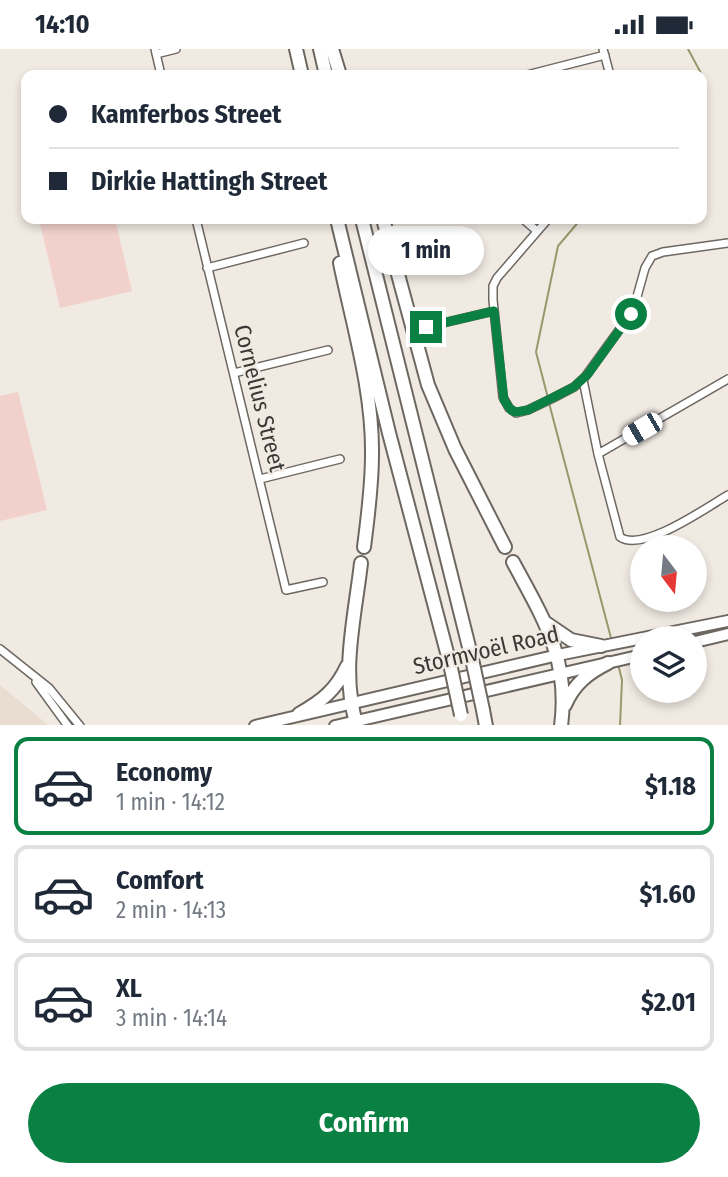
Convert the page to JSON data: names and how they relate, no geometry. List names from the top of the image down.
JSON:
{
  "streets": {
    "main road": ["Stormvoël Road"],
    "street": ["Cornelius Street"]
  },
  "north": "bottom",
  "page": {
    "status": "14:10",
    "banner": ["Kamferbos Street", "Dirkie Hattingh Street"],
    "bubble": "1 min",
    "list": [
      {
        "name": "Economy",
        "note": "1 min · 14:12",
        "value": "$1.18"
      },
      {
        "name": "Comfort",
        "note": "2 min · 14:13",
        "value": "$1.60"
      },
      {
        "name": "XL",
        "note": "3 min · 14:14",
        "value": "$2.01"
      }
    ],
    "buttons": "Confirm"
  }
}
